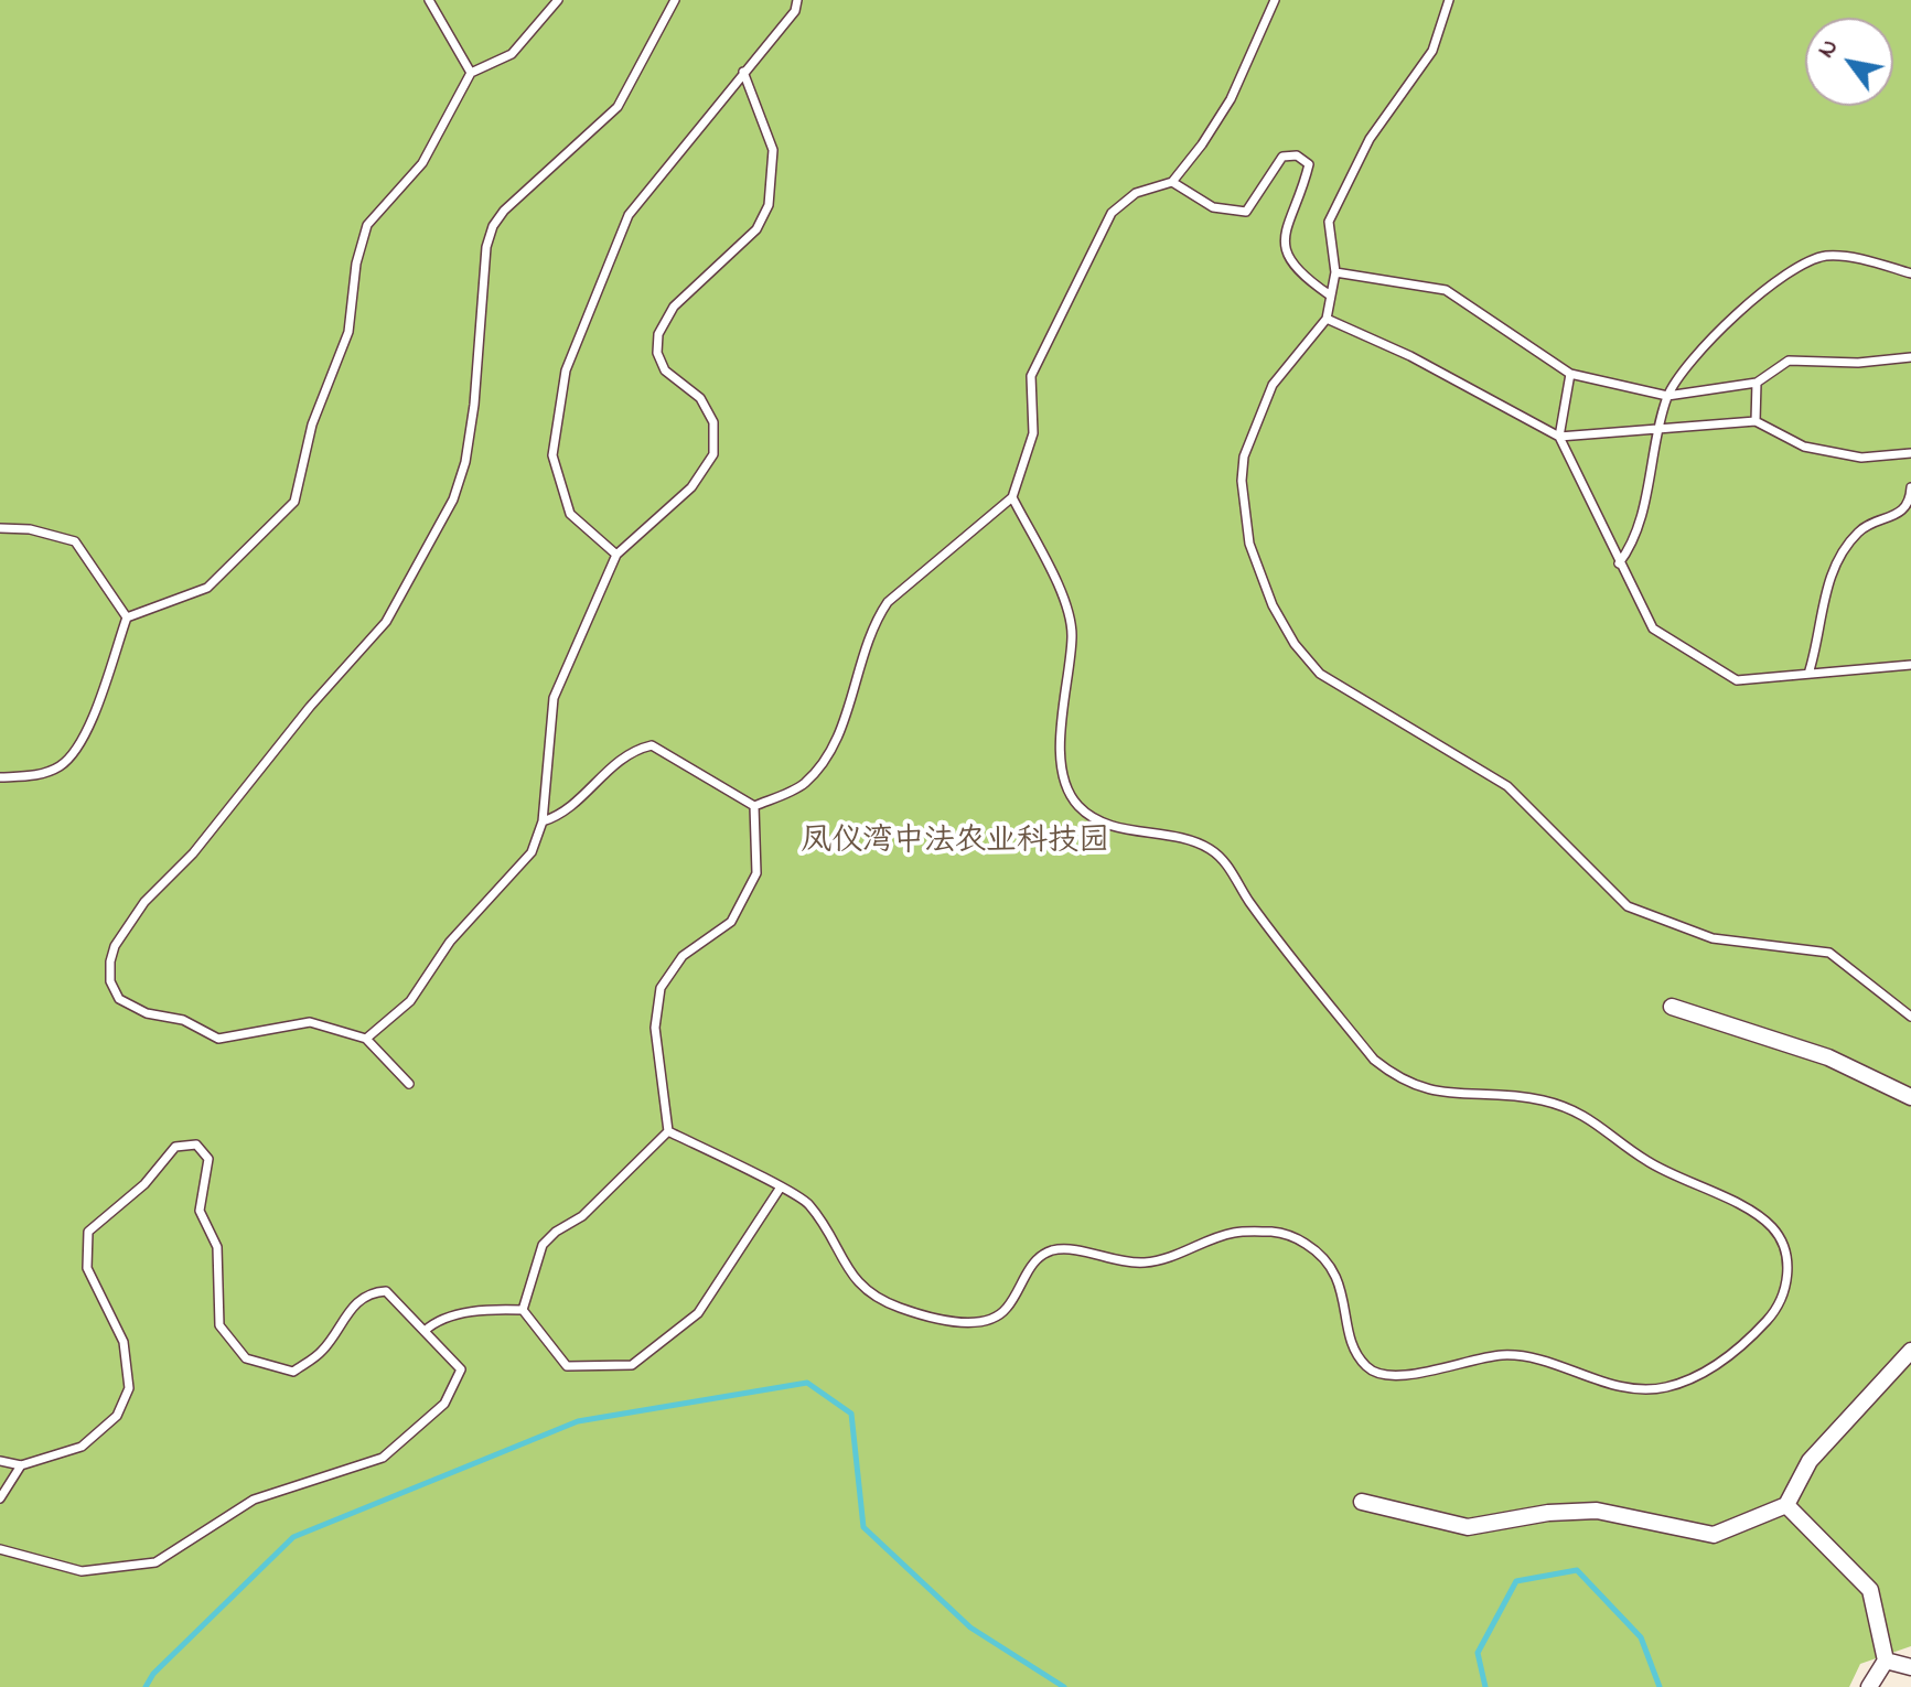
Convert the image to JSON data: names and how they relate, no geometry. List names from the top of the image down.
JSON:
{
  "parks": ["凤仪湾中法农业科技园"],
  "north": "top left"
}
